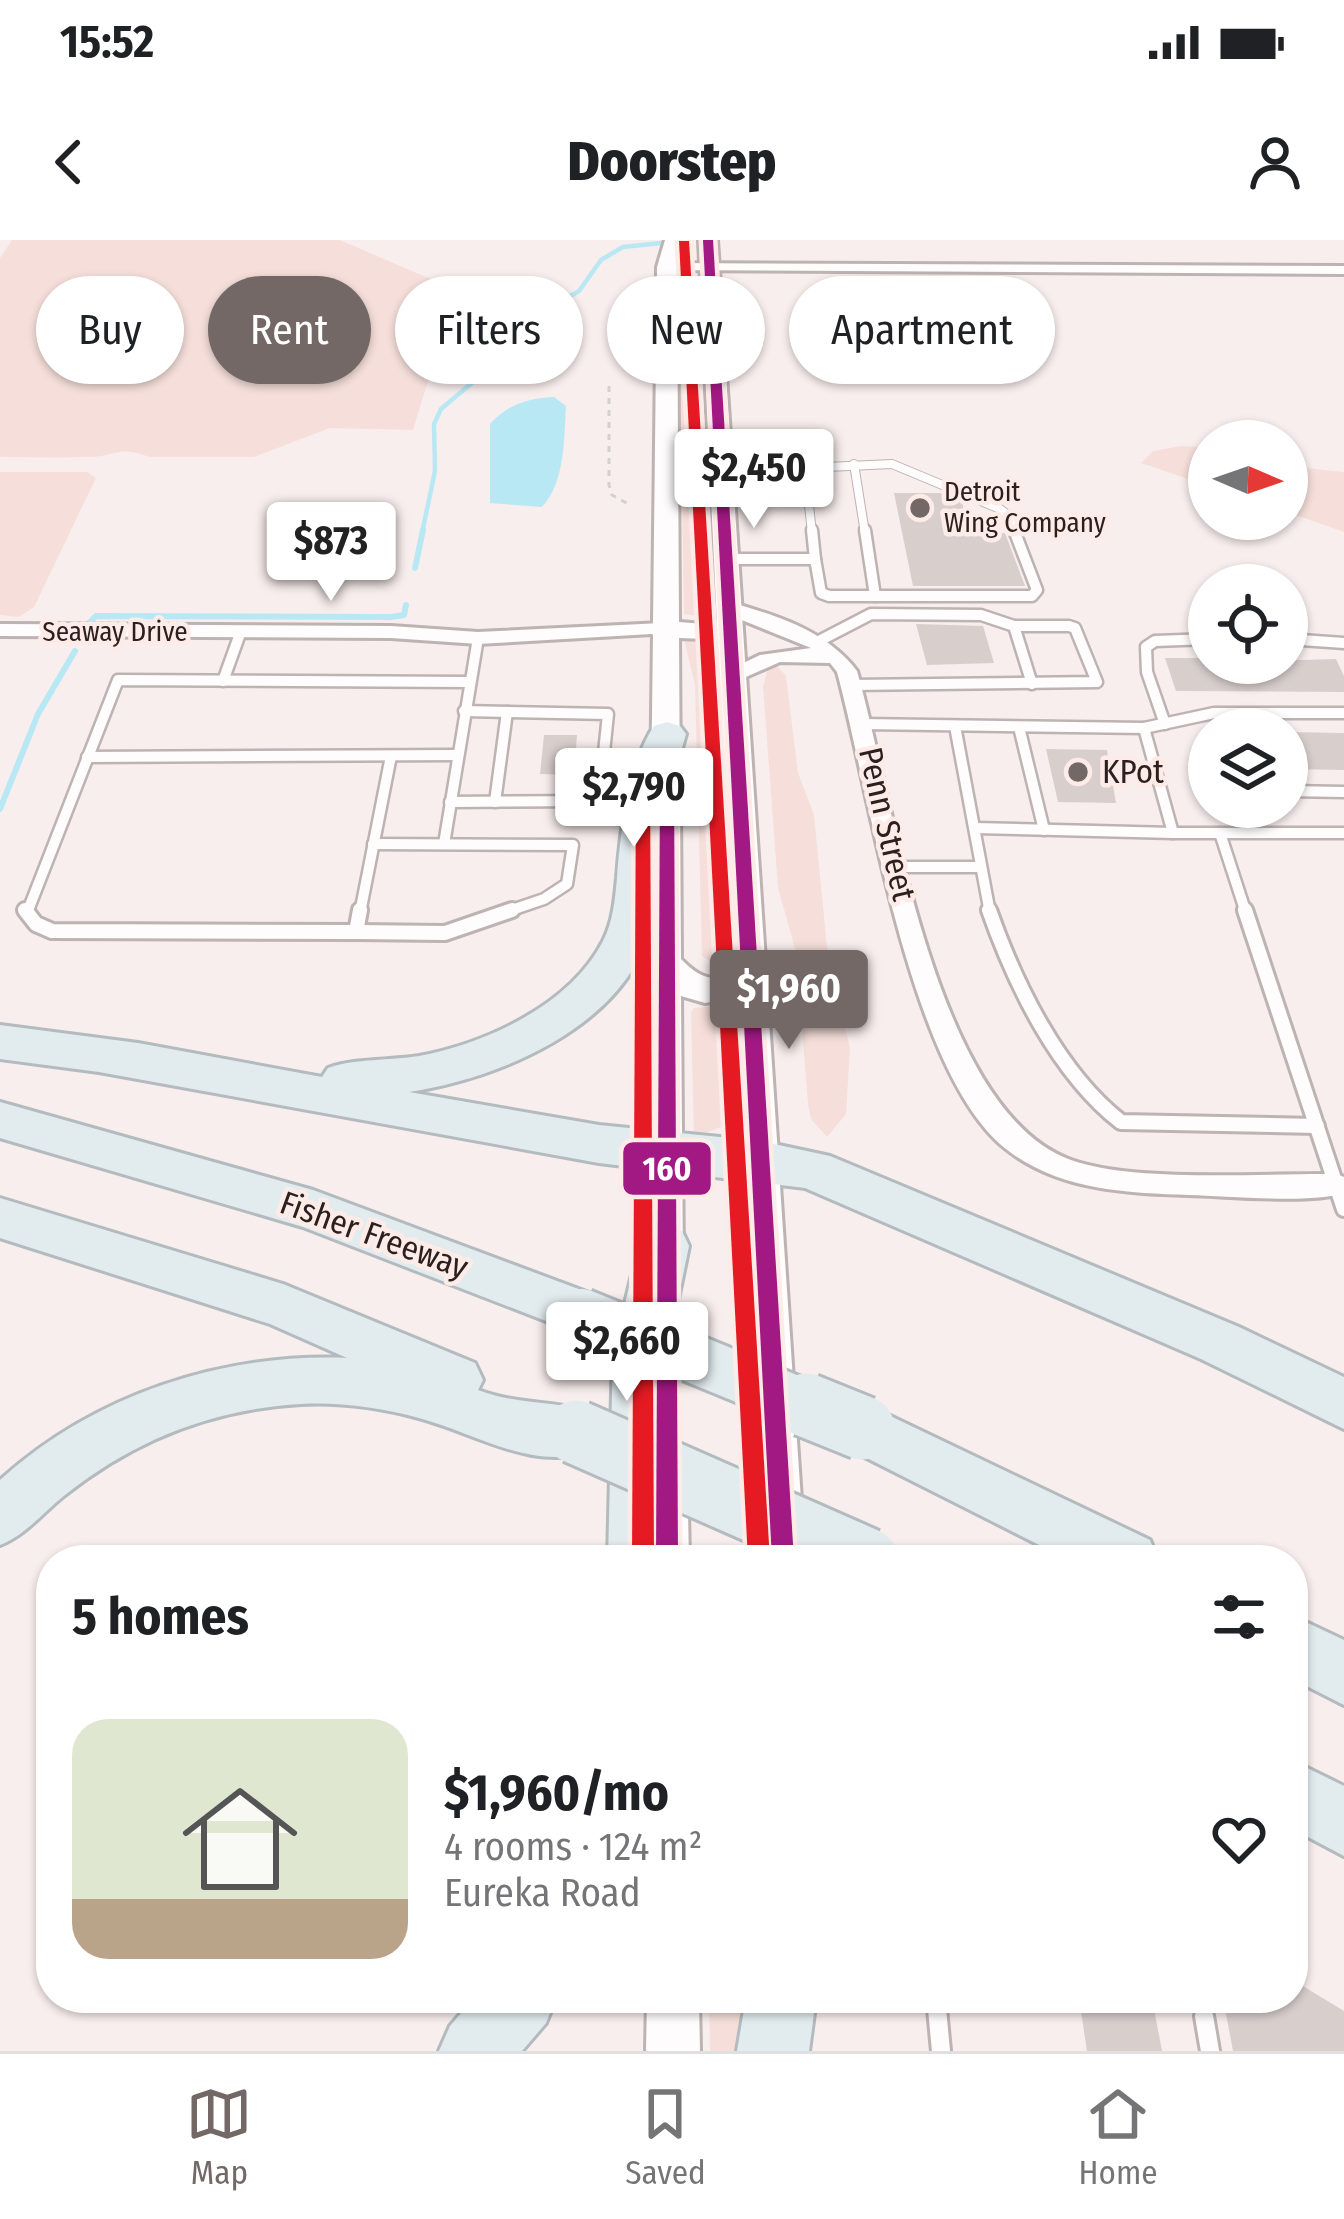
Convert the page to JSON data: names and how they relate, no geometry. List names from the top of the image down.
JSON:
{
  "streets": {
    "highway": ["Fisher Freeway"],
    "street": ["Seaway Drive", "Penn Street"]
  },
  "places": ["Detroit Wing Company", "KPot"],
  "lines": ["transit line 160"],
  "north": "right",
  "page": {
    "status": "15:52",
    "header": "Doorstep",
    "chip": [
      "Buy",
      "Rent",
      "Filters",
      "New",
      "Apartment"
    ],
    "price": [
      "$2,450",
      "$873",
      "$2,790",
      "$1,960",
      "$2,660"
    ],
    "heading": "5 homes",
    "list": [
      {
        "name": "$1,960/mo",
        "note": "4 rooms · 124 m² · Eureka Road"
      }
    ],
    "tabs": ["Map", "Saved", "Home"]
  }
}
